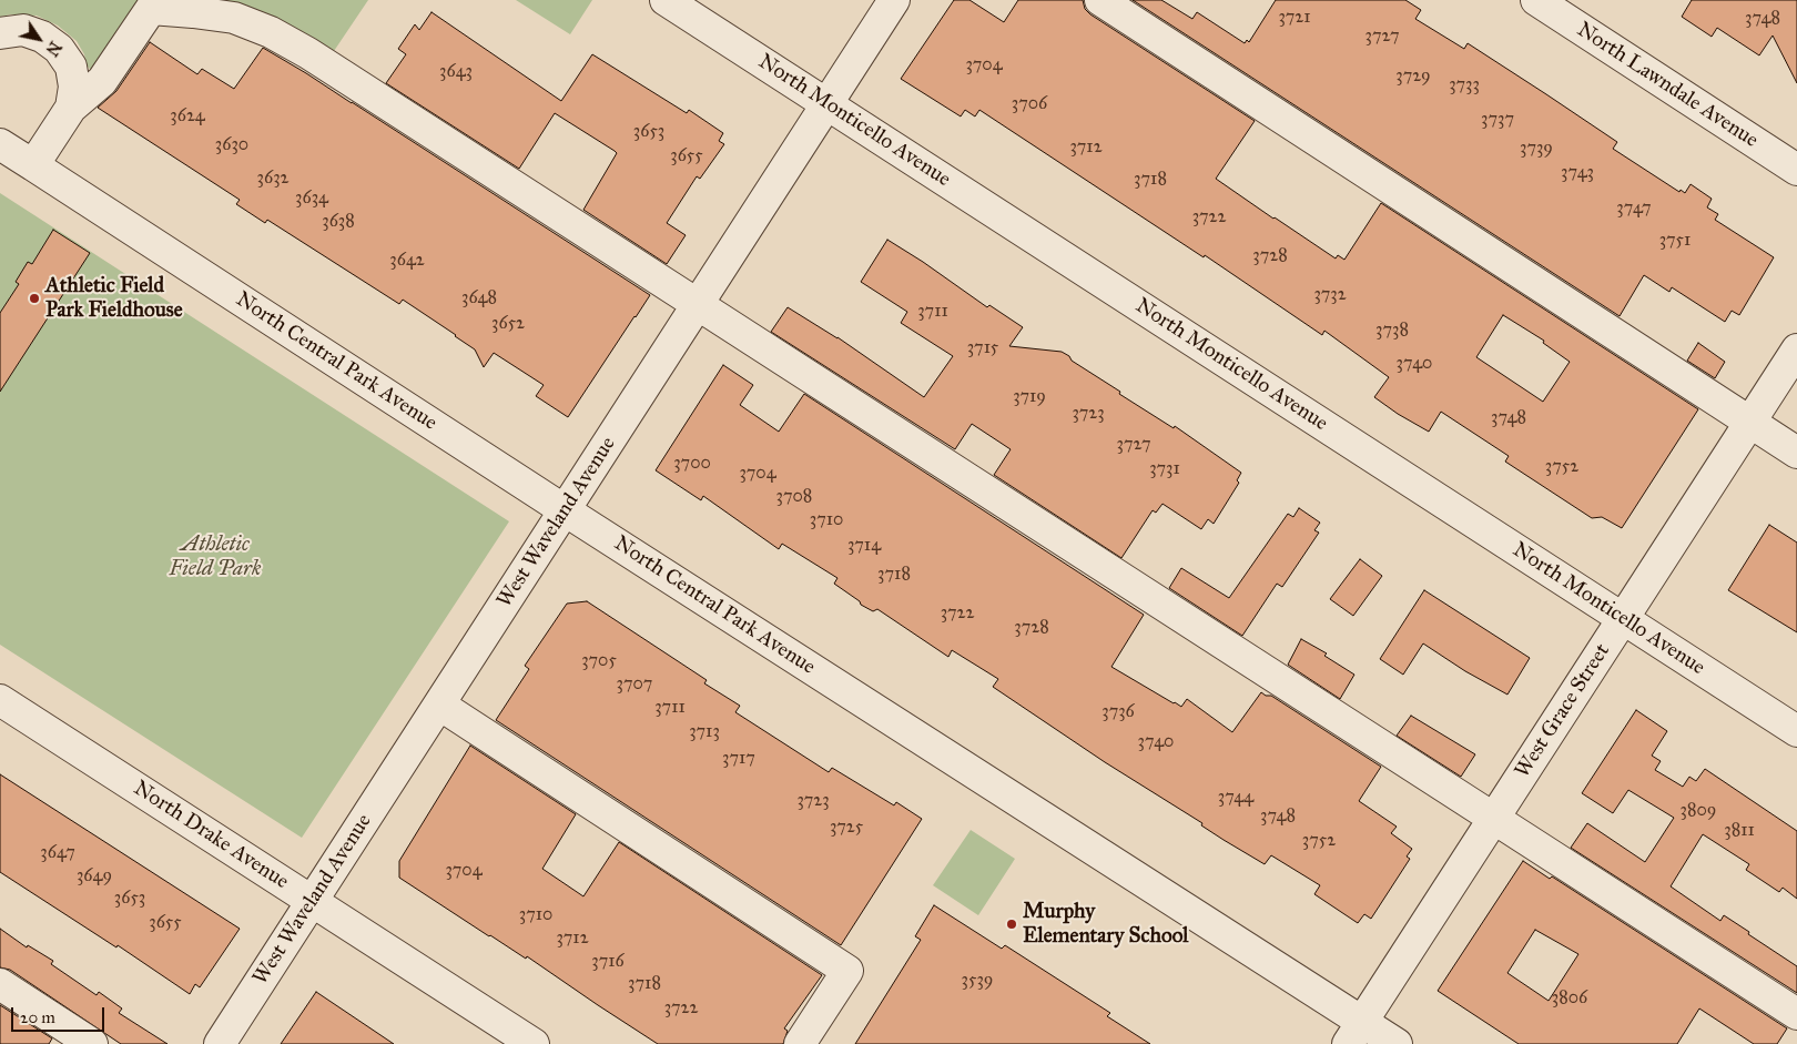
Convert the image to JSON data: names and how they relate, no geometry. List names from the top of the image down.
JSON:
{
  "streets": {
    "street": [
      "North Lawndale Avenue",
      "North Monticello Avenue",
      "North Central Park Avenue",
      "West Waveland Avenue",
      "West Grace Street",
      "North Drake Avenue"
    ]
  },
  "crossings": [
    ["North Monticello Avenue", "West Waveland Avenue"],
    ["North Monticello Avenue", "West Grace Street"],
    ["North Central Park Avenue", "West Waveland Avenue"],
    ["North Central Park Avenue", "West Grace Street"],
    ["West Waveland Avenue", "North Drake Avenue"]
  ],
  "parks": ["Athletic Field Park"],
  "places": ["Athletic Field Park Fieldhouse", "Murphy Elementary School"],
  "house_numbers": [
    "3721",
    "3748",
    "3727",
    "3704",
    "3643",
    "3729",
    "3733",
    "3706",
    "3624",
    "3737",
    "3653",
    "3630",
    "3712",
    "3739",
    "3655",
    "3743",
    "3632",
    "3718",
    "3634",
    "3747",
    "3722",
    "3638",
    "3751",
    "3728",
    "3642",
    "3732",
    "3648",
    "3711",
    "3652",
    "3738",
    "3715",
    "3740",
    "3719",
    "3723",
    "3748",
    "3727",
    "3700",
    "3752",
    "3731",
    "3704",
    "3708",
    "3710",
    "3714",
    "3718",
    "3722",
    "3728",
    "3705",
    "3707",
    "3711",
    "3736",
    "3713",
    "3740",
    "3717",
    "3744",
    "3723",
    "3809",
    "3748",
    "3725",
    "3811",
    "3752",
    "3647",
    "3704",
    "3649",
    "3653",
    "3710",
    "3655",
    "3712",
    "3716",
    "3539",
    "3718",
    "3806",
    "3722"
  ],
  "scale_bar": "20 m",
  "north": "bottom right"
}
